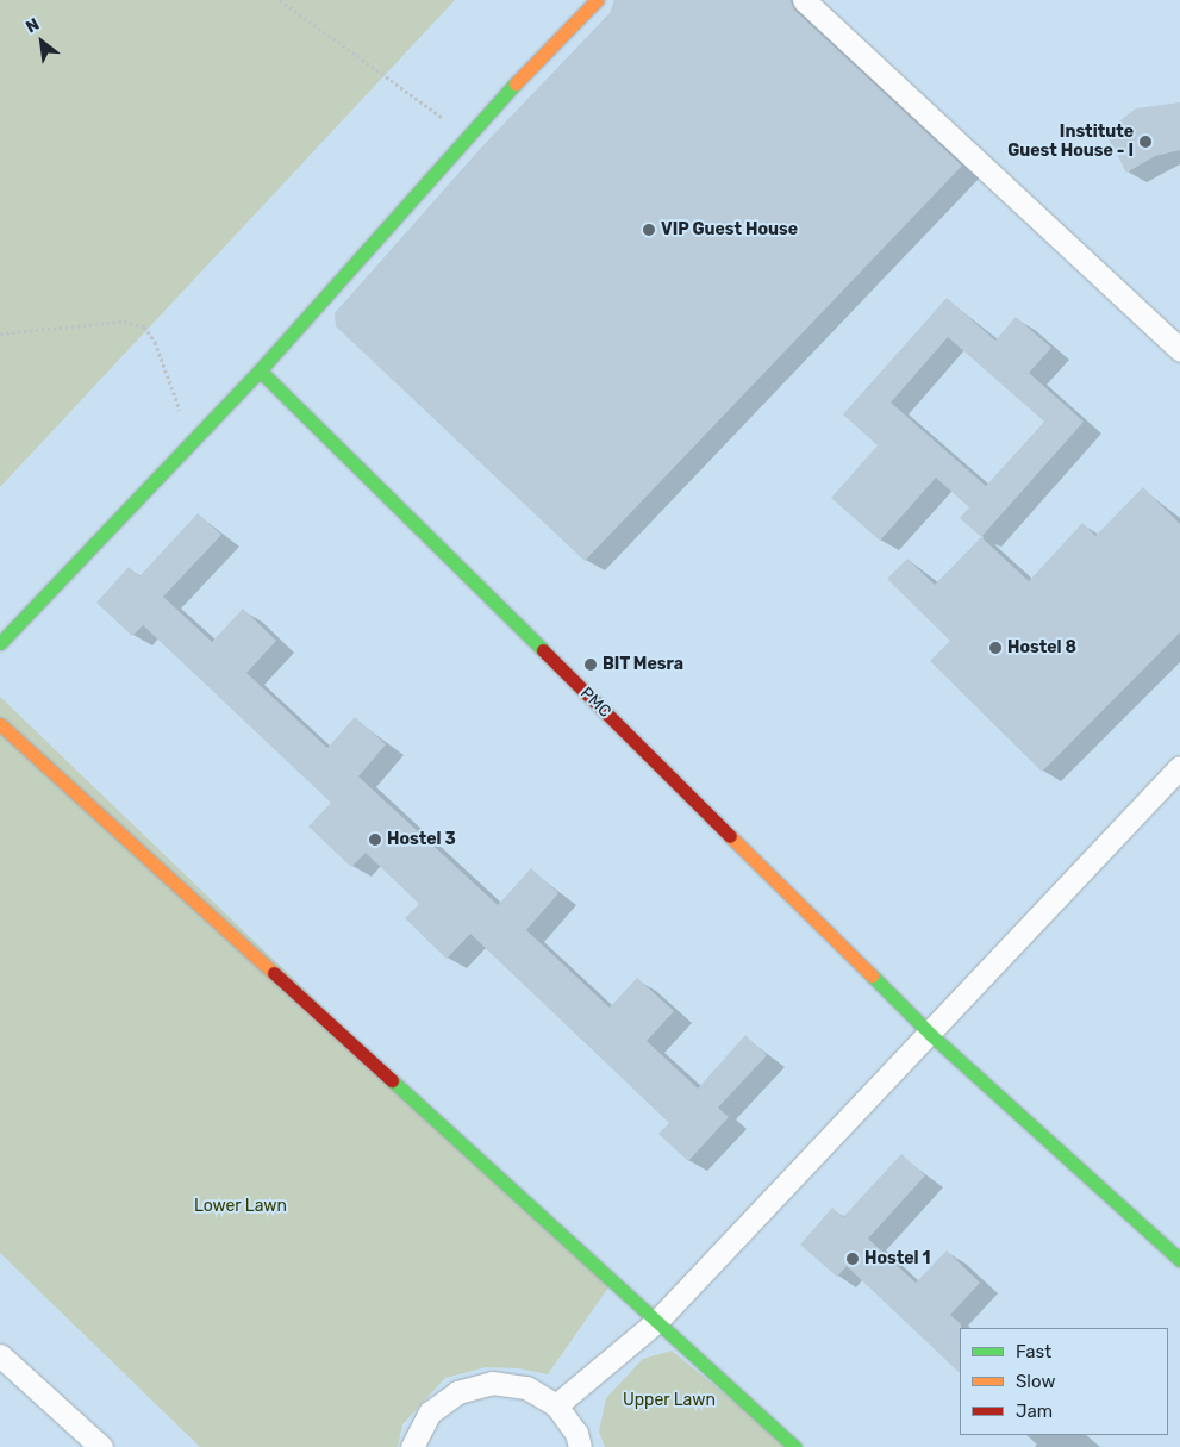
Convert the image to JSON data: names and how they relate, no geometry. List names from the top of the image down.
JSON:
{
  "streets": {
    "street": ["PMC"]
  },
  "parks": ["Lower Lawn", "Upper Lawn"],
  "places": [
    "Institute Guest House - I",
    "VIP Guest House",
    "Hostel 8",
    "BIT Mesra",
    "Hostel 3",
    "Hostel 1"
  ],
  "legend": ["Fast", "Slow", "Jam"],
  "north": "top left"
}
